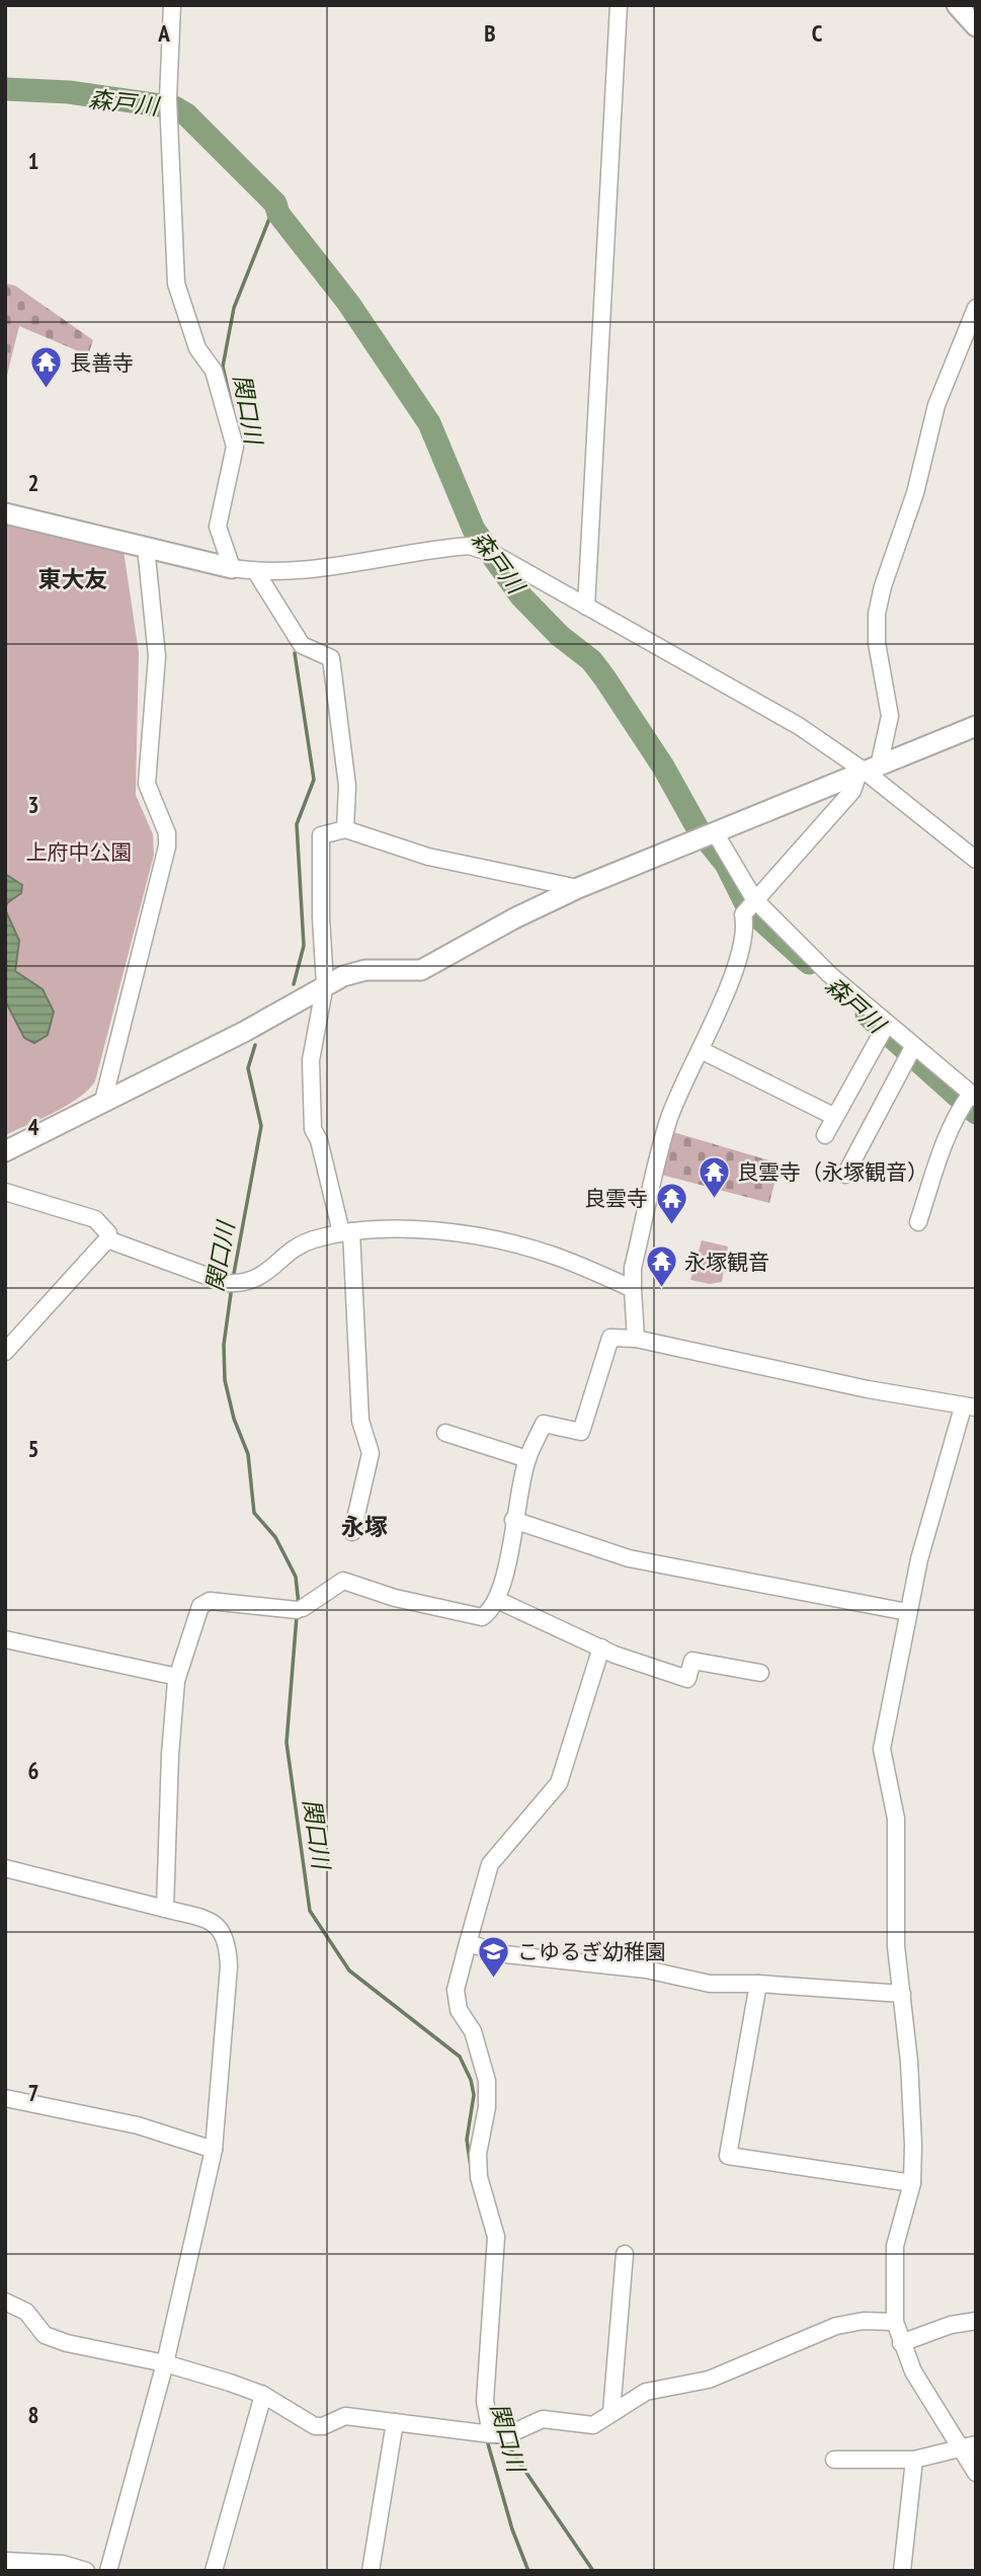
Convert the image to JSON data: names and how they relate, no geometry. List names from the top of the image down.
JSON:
{
  "districts": ["東大友", "永塚"],
  "water": ["森戸川", "関口川"],
  "parks": ["上府中公園"],
  "places": {
    "temple": [
      "長善寺",
      "良雲寺（永塚観音）",
      "良雲寺",
      "永塚観音"
    ],
    "school or university": ["こゆるぎ幼稚園"]
  },
  "grid": {
    "columns": ["A", "B", "C"],
    "rows": [
      "1",
      "2",
      "3",
      "4",
      "5",
      "6",
      "7",
      "8"
    ]
  }
}
